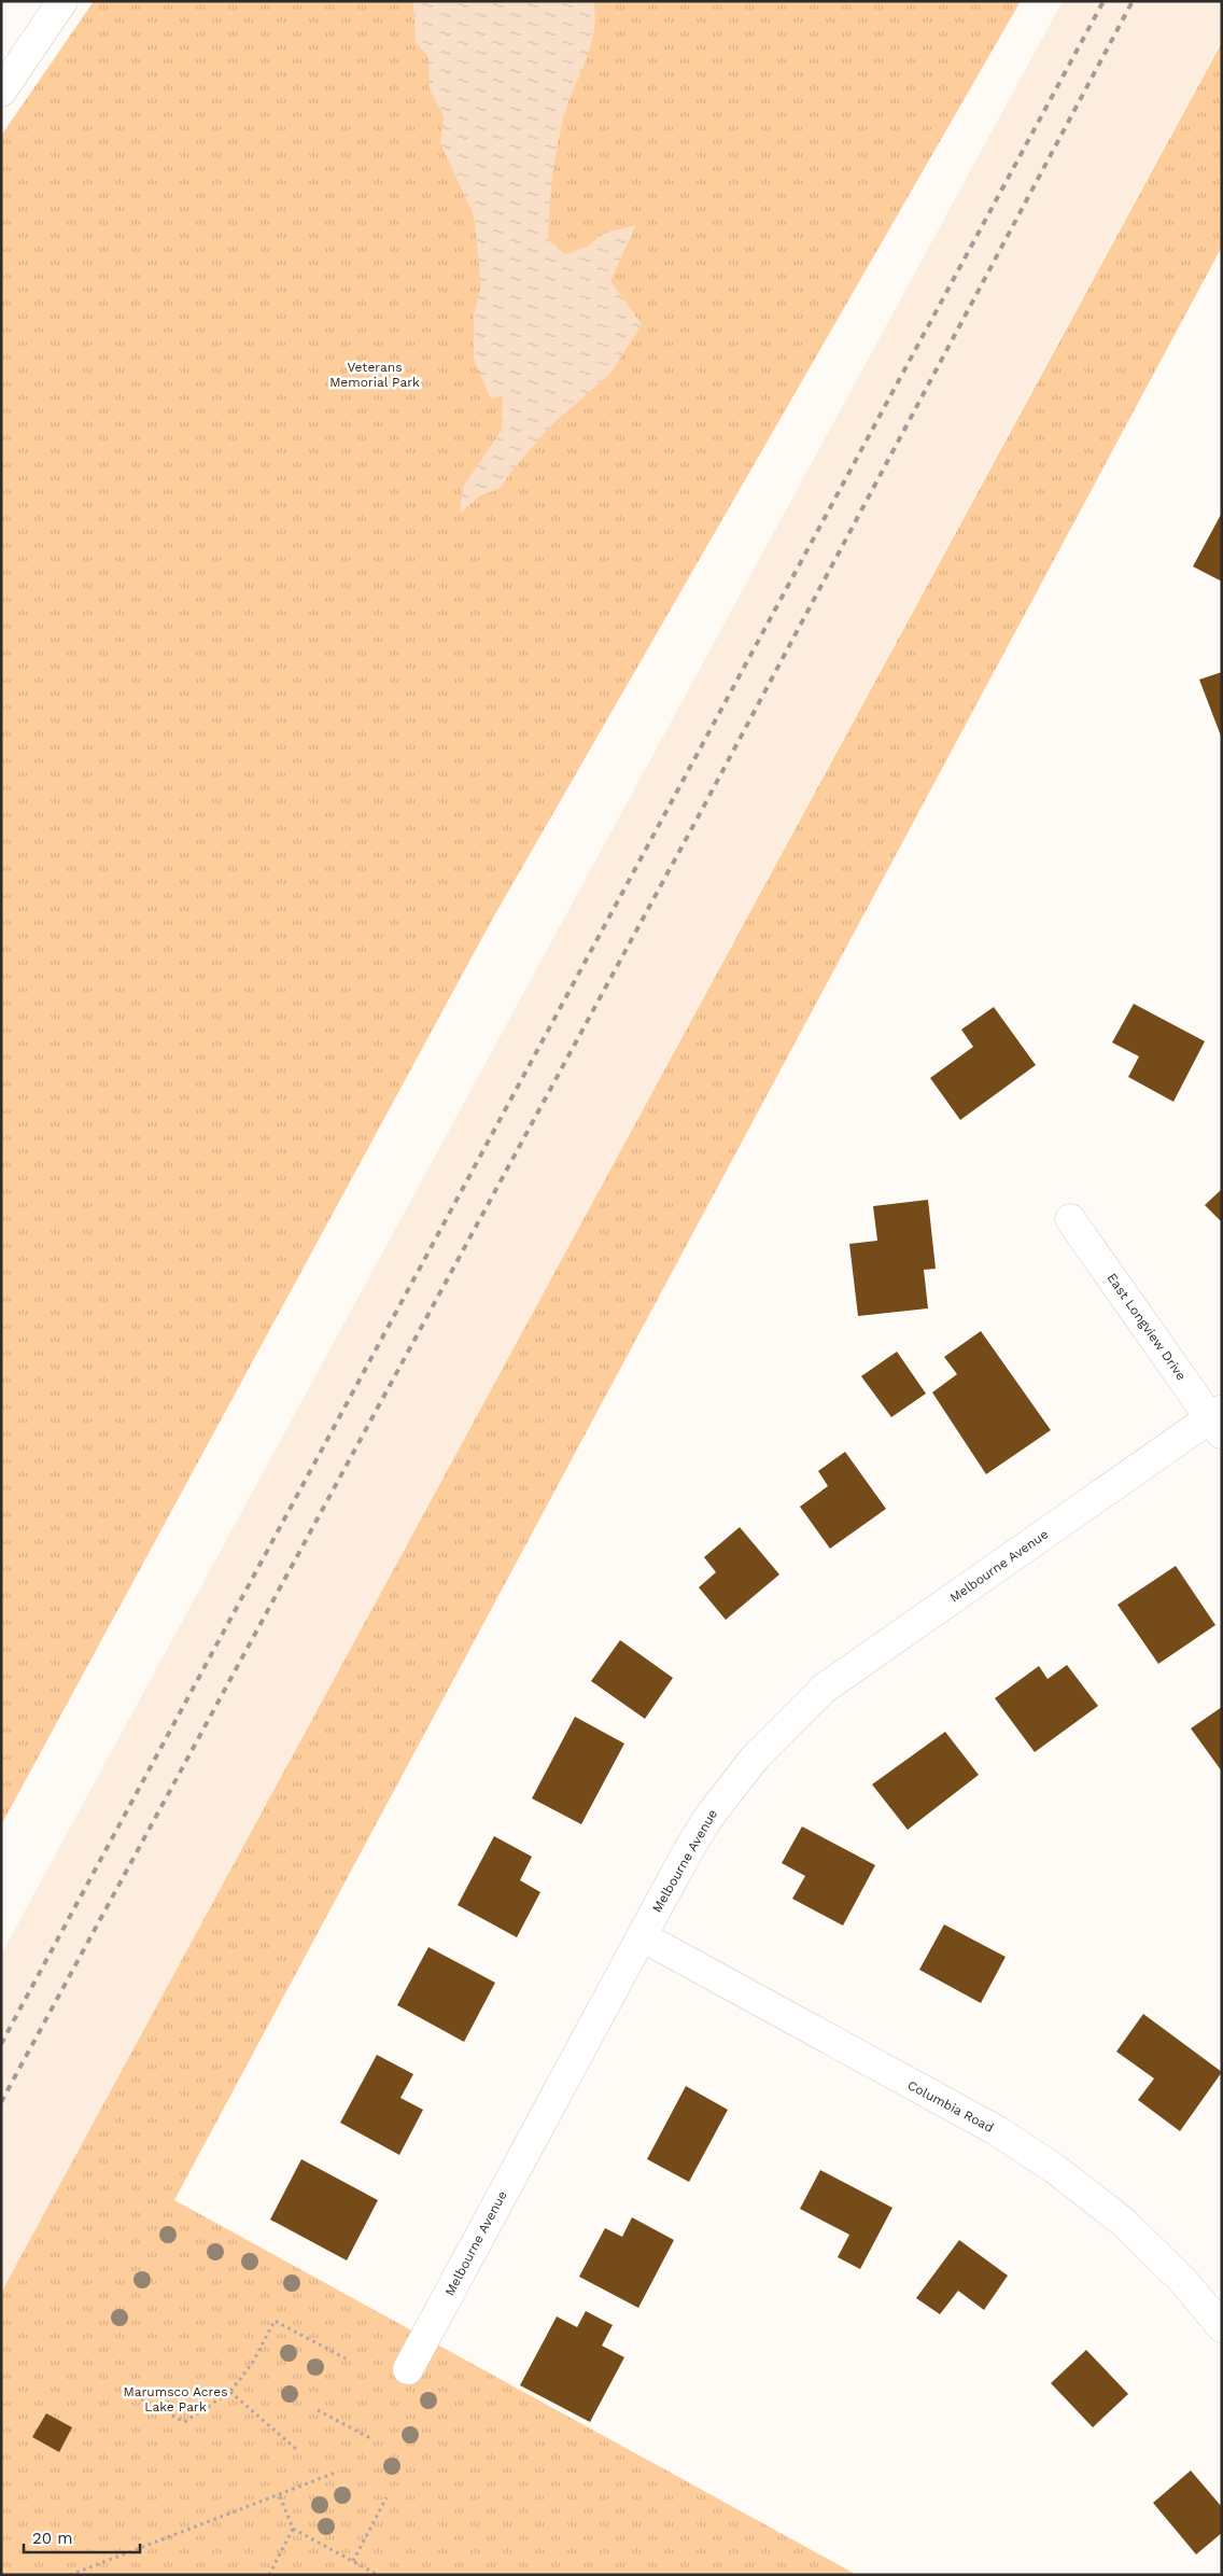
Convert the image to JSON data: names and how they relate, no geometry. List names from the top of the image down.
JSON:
{
  "streets": {
    "street": ["East Longview Drive", "Melbourne Avenue", "Columbia Road"]
  },
  "crossings": [
    ["East Longview Drive", "Melbourne Avenue"],
    ["Melbourne Avenue", "Columbia Road"]
  ],
  "parks": ["Veterans Memorial Park", "Marumsco Acres Lake Park"],
  "scale_bar": "20 m"
}
